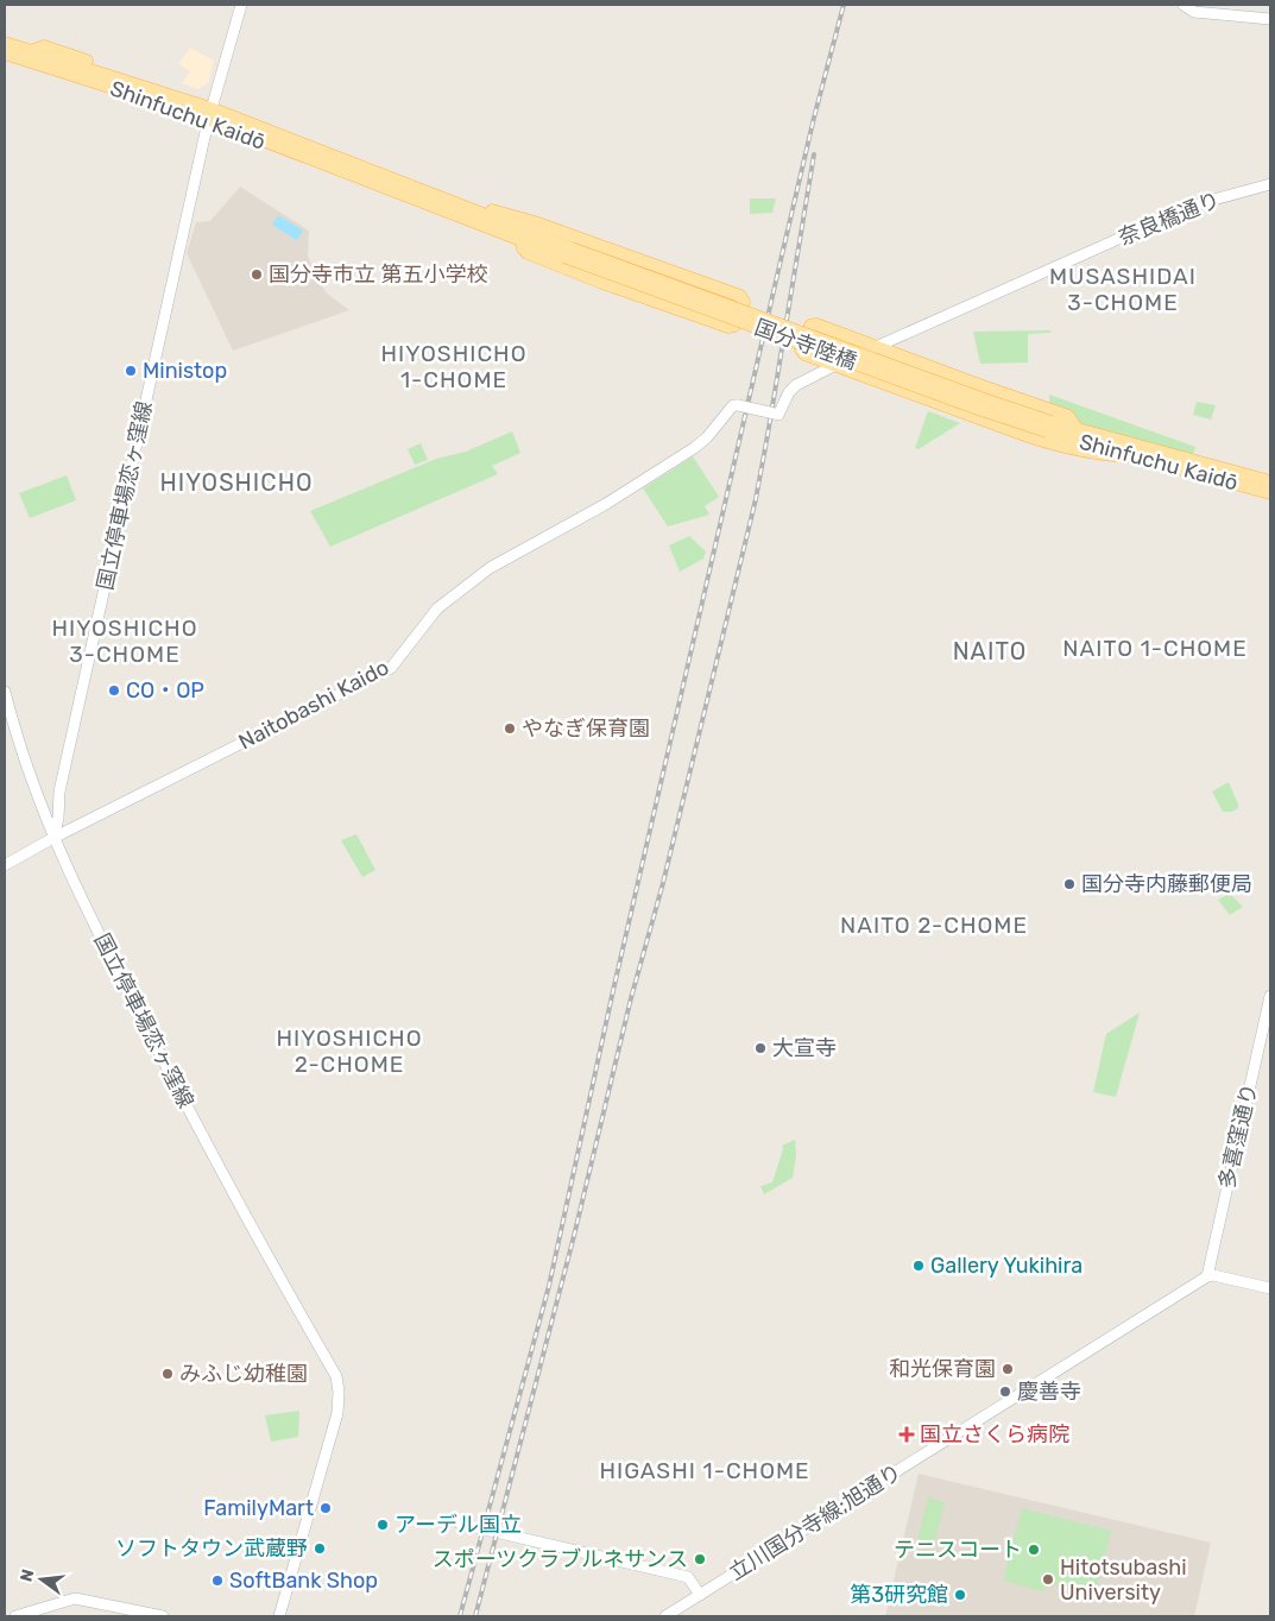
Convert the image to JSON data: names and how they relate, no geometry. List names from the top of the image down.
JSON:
{
  "streets": {
    "main road": [
      "Shinfuchu Kaidō",
      "奈良橋通り",
      "国分寺陸橋",
      "国立停車場恋ヶ窪線",
      "Naitobashi Kaido",
      "多喜窪通り",
      "立川国分寺線;旭通り"
    ]
  },
  "crossings": [
    ["Shinfuchu Kaidō", "国分寺陸橋"],
    ["Shinfuchu Kaidō", "国立停車場恋ヶ窪線"],
    ["国立停車場恋ヶ窪線", "Naitobashi Kaido"],
    ["多喜窪通り", "立川国分寺線;旭通り"]
  ],
  "districts": [
    "MUSASHIDAI 3-CHOME",
    "HIYOSHICHO 1-CHOME",
    "HIYOSHICHO",
    "HIYOSHICHO 3-CHOME",
    "NAITO 1-CHOME",
    "NAITO",
    "NAITO 2-CHOME",
    "HIYOSHICHO 2-CHOME",
    "HIGASHI 1-CHOME"
  ],
  "places": {
    "other": [
      "国分寺市立 第五小学校",
      "Ministop",
      "CO・OP",
      "やなぎ保育園",
      "国分寺内藤郵便局",
      "大宣寺",
      "Gallery Yukihira",
      "和光保育園",
      "みふじ幼稚園",
      "慶善寺",
      "FamilyMart",
      "アーデル国立",
      "ソフトタウン武蔵野",
      "テニスコート",
      "スポーツクラブルネサンス",
      "Hitotsubashi University",
      "SoftBank Shop",
      "第3研究館"
    ],
    "health": ["国立さくら病院"]
  },
  "north": "left"
}
